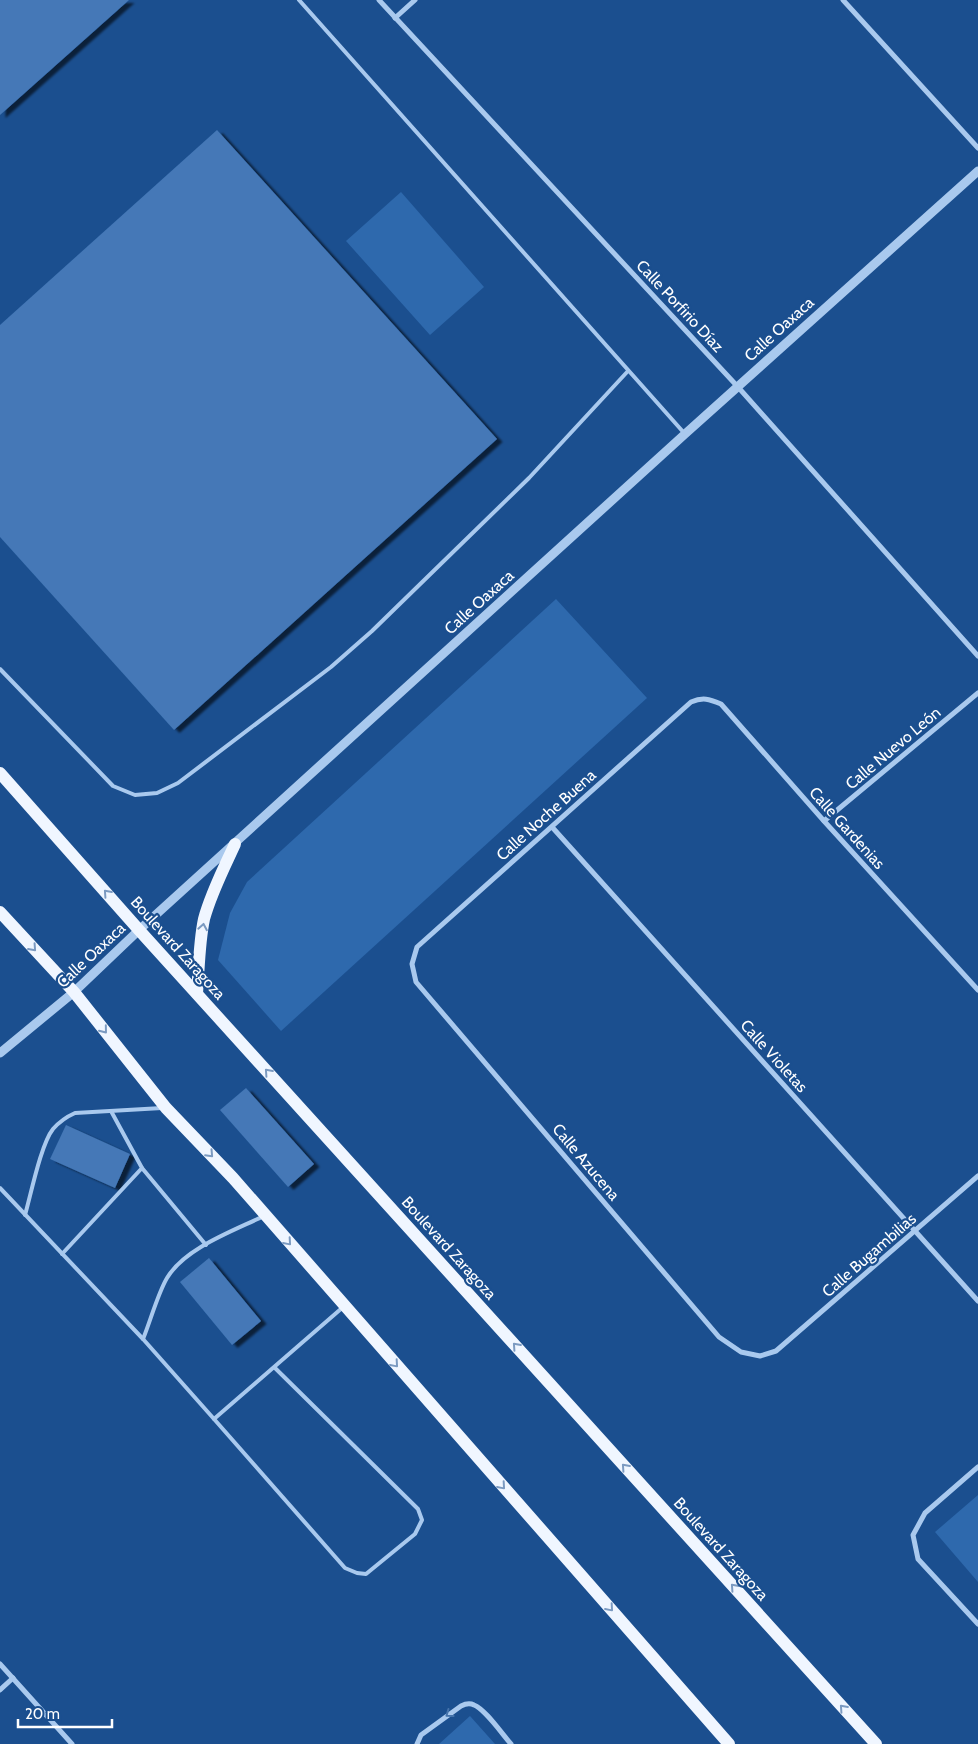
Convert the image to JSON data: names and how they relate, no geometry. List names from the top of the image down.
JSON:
{
  "streets": {
    "main road": ["Boulevard Zaragoza"],
    "street": [
      "Calle Porfirio Díaz",
      "Calle Oaxaca",
      "Calle Nuevo León",
      "Calle Noche Buena",
      "Calle Gardenias",
      "Calle Violetas",
      "Calle Azucena",
      "Calle Bugambilias"
    ]
  },
  "crossings": [
    ["Calle Porfirio Díaz", "Calle Oaxaca"],
    ["Calle Oaxaca", "Boulevard Zaragoza"],
    ["Calle Nuevo León", "Calle Gardenias"],
    ["Calle Noche Buena", "Calle Gardenias"],
    ["Calle Noche Buena", "Calle Violetas"],
    ["Calle Noche Buena", "Calle Azucena"],
    ["Calle Violetas", "Calle Bugambilias"],
    ["Calle Azucena", "Calle Bugambilias"]
  ],
  "scale_bar": "20 m"
}
